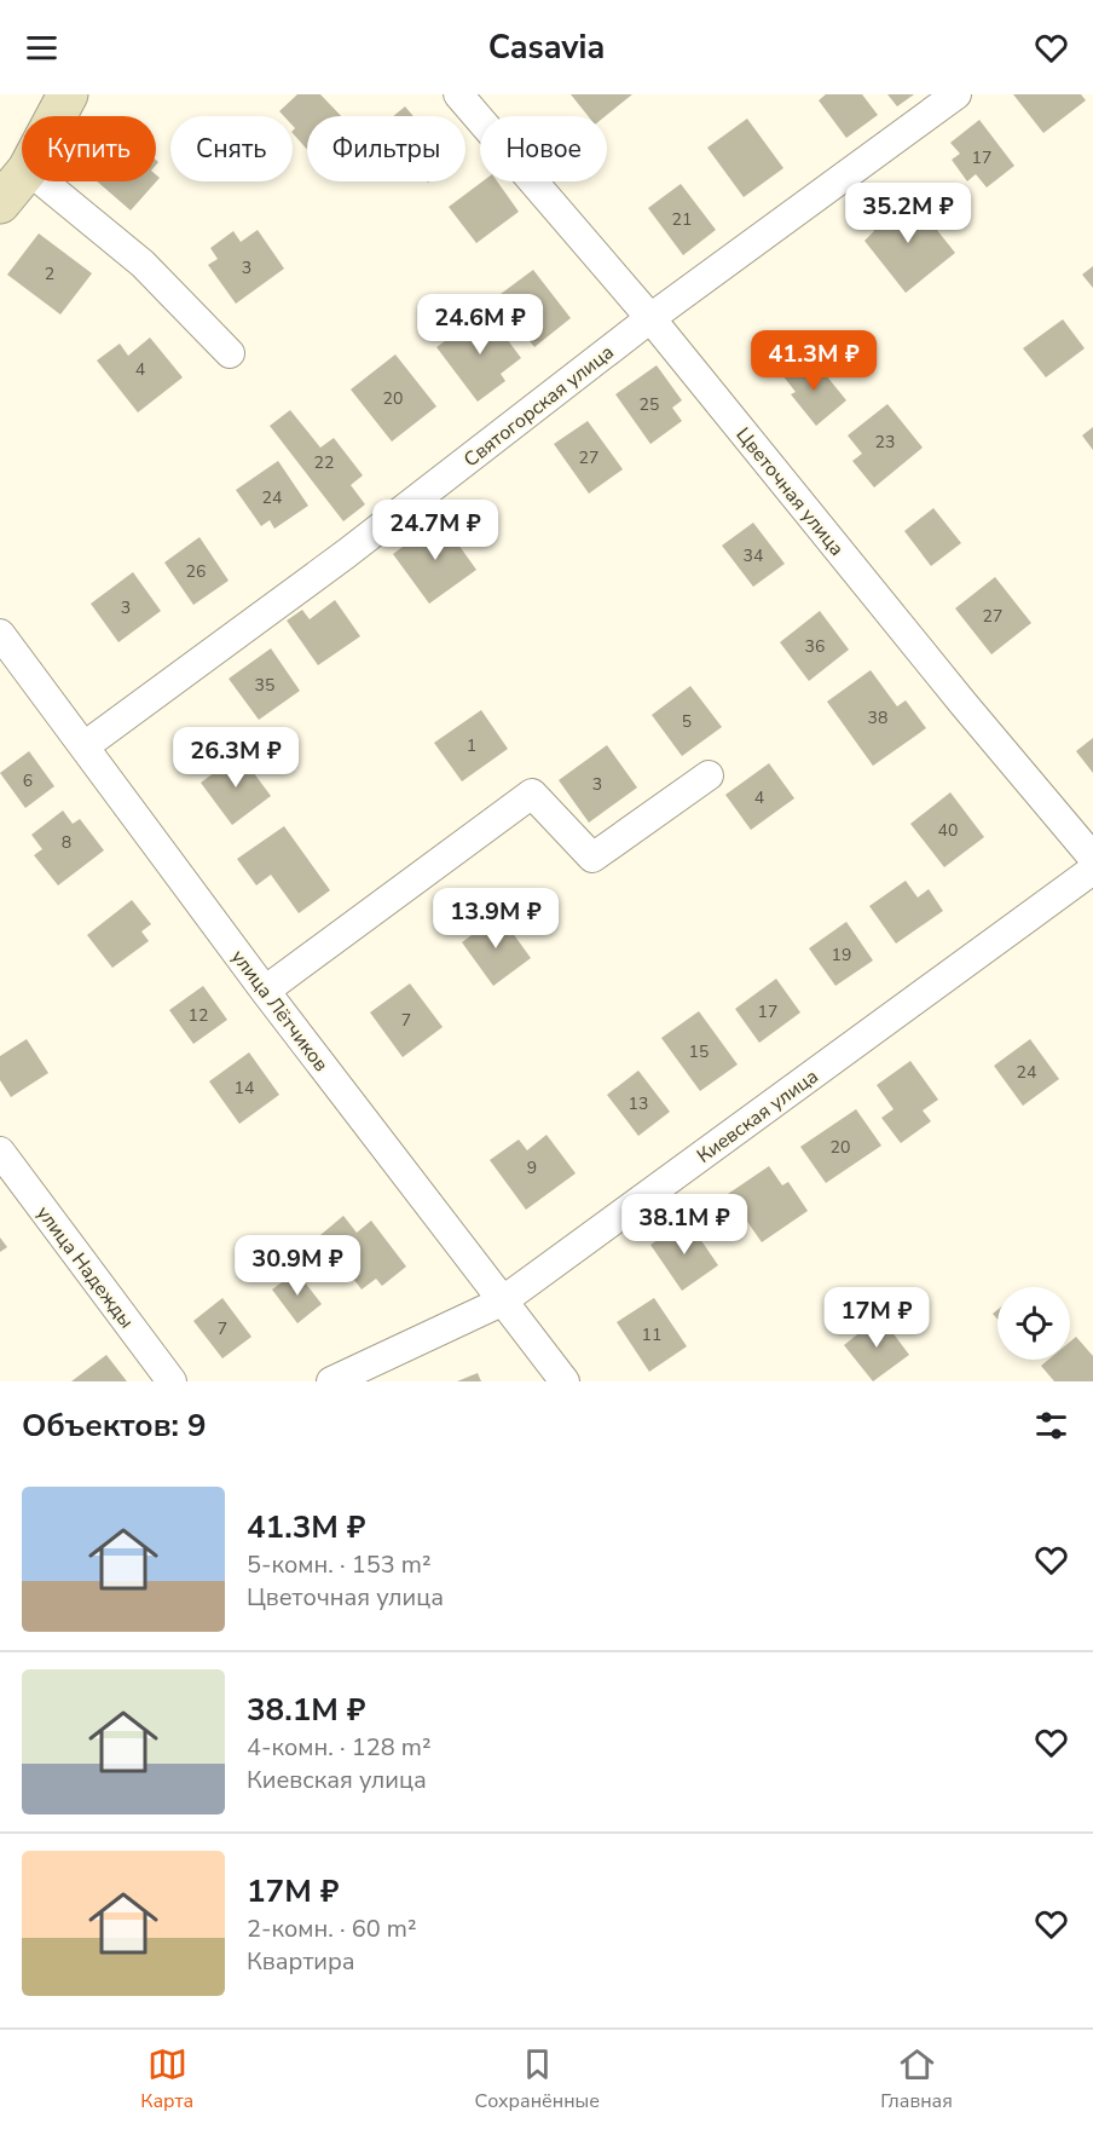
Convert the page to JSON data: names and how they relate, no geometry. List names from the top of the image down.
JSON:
{
  "streets": {
    "street": [
      "Святогорская улица",
      "Цветочная улица",
      "улица Лётчиков",
      "Киевская улица",
      "улица Надежды"
    ]
  },
  "crossings": [
    ["Святогорская улица", "Цветочная улица"],
    ["Святогорская улица", "улица Лётчиков"],
    ["улица Лётчиков", "Киевская улица"]
  ],
  "house_numbers": [
    "17",
    "21",
    "3",
    "2",
    "4",
    "20",
    "25",
    "23",
    "27",
    "22",
    "24",
    "34",
    "26",
    "3",
    "27",
    "36",
    "35",
    "38",
    "5",
    "1",
    "6",
    "3",
    "4",
    "40",
    "8",
    "19",
    "17",
    "12",
    "7",
    "15",
    "24",
    "14",
    "13",
    "20",
    "9",
    "7",
    "11"
  ],
  "page": {
    "header": "Casavia",
    "chip": [
      "Купить",
      "Снять",
      "Фильтры",
      "Новое"
    ],
    "price": [
      "35.2M ₽",
      "24.6M ₽",
      "41.3M ₽",
      "24.7M ₽",
      "26.3M ₽",
      "13.9M ₽",
      "38.1M ₽",
      "30.9M ₽",
      "17M ₽"
    ],
    "heading": "Объектов: 9",
    "list": [
      {
        "name": "41.3M ₽",
        "note": "5-комн. · 153 m² · Цветочная улица"
      },
      {
        "name": "38.1M ₽",
        "note": "4-комн. · 128 m² · Киевская улица"
      },
      {
        "name": "17M ₽",
        "note": "2-комн. · 60 m² · Квартира"
      }
    ],
    "tabs": ["Карта", "Сохранённые", "Главная"]
  }
}
